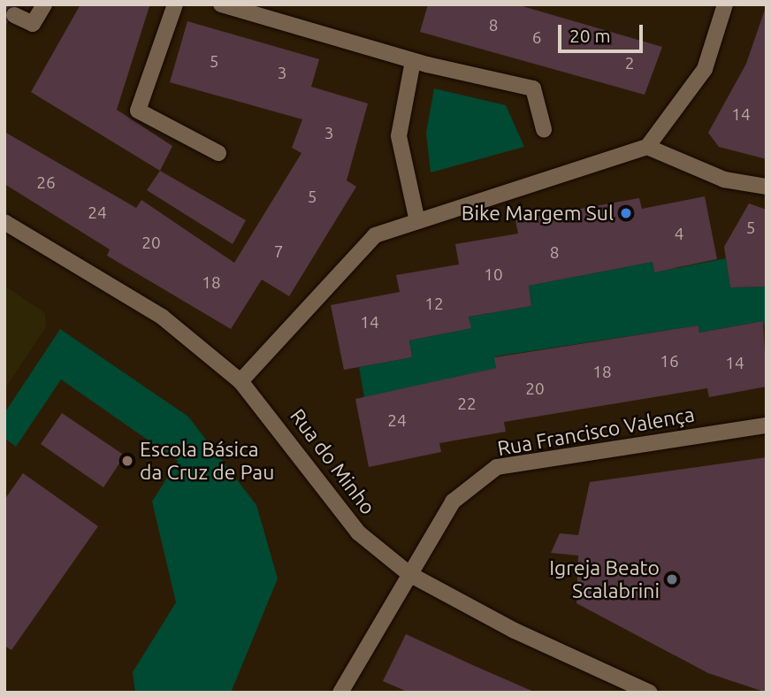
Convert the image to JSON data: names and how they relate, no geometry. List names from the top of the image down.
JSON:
{
  "streets": {
    "street": ["Rua Francisco Valença", "Rua do Minho"]
  },
  "crossings": [
    ["Rua Francisco Valença", "Rua do Minho"]
  ],
  "places": ["Bike Margem Sul", "Escola Básica da Cruz de Pau", "Igreja Beato Scalabrini"],
  "house_numbers": [
    "8",
    "6",
    "5",
    "2",
    "3",
    "14",
    "3",
    "26",
    "5",
    "24",
    "5",
    "4",
    "20",
    "7",
    "8",
    "10",
    "18",
    "12",
    "14",
    "16",
    "14",
    "18",
    "20",
    "22",
    "24"
  ],
  "scale_bar": "20 m"
}
